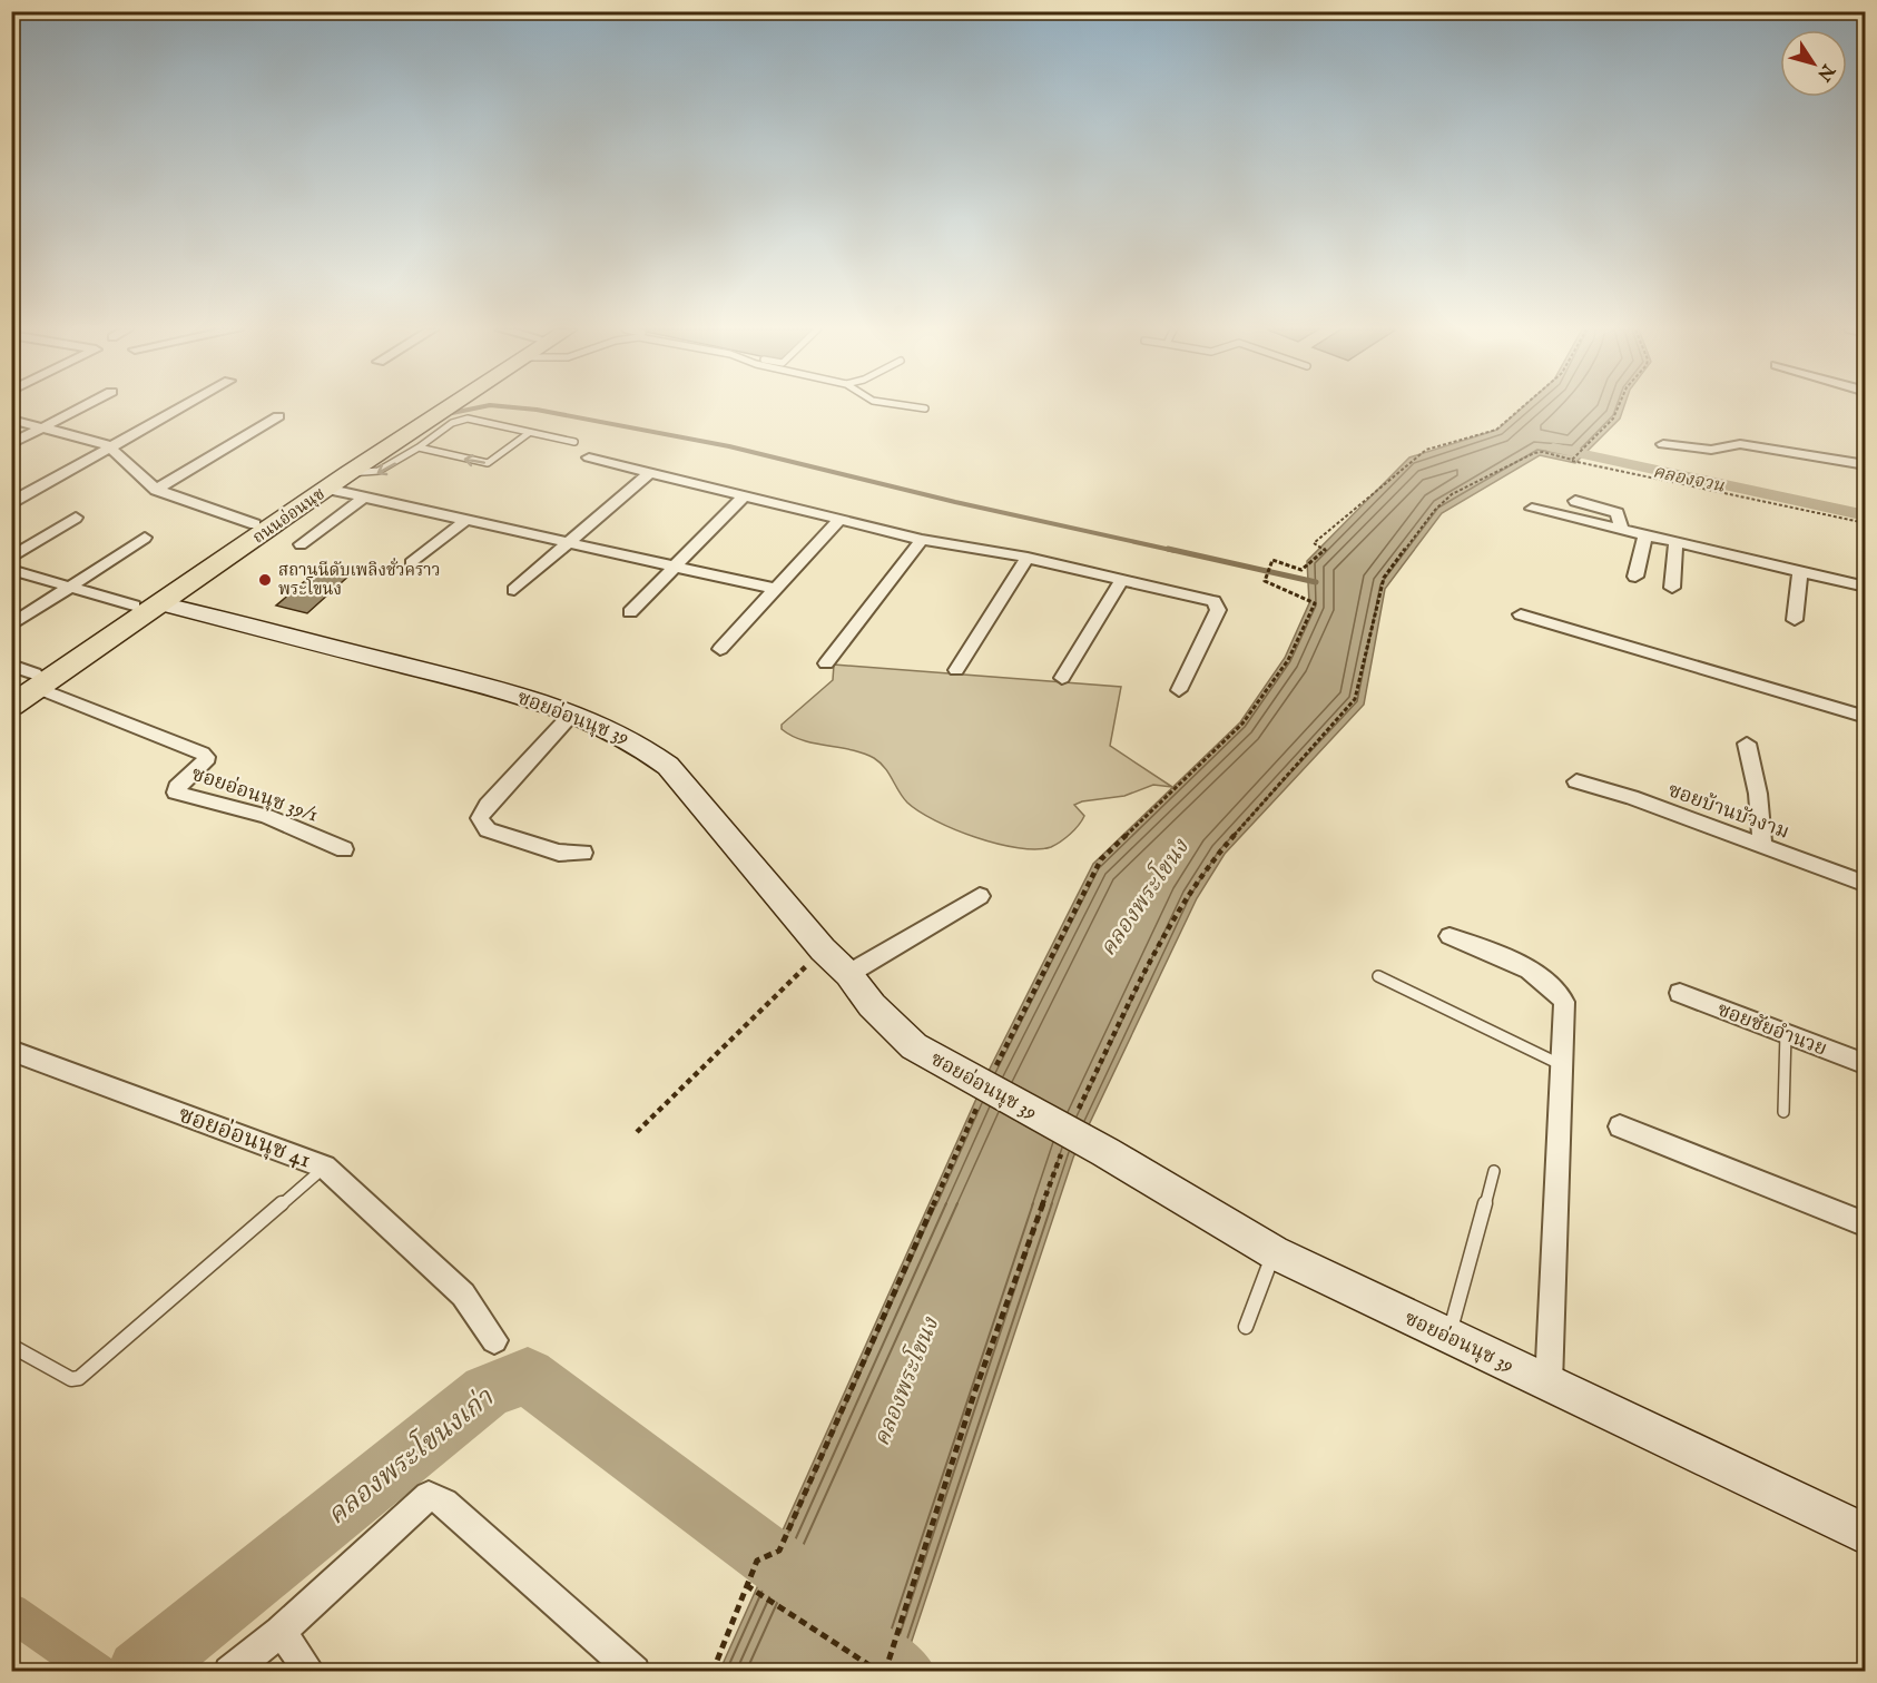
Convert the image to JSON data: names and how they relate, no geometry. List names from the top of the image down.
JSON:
{
  "streets": {
    "main road": ["ถนนอ่อนนุช"],
    "street": [
      "ซอยอ่อนนุช 39",
      "ซอยอ่อนนุช 39/1",
      "ซอยบ้านบัวงาม",
      "ซอยชัยอำนวย",
      "ซอยอ่อนนุช 41"
    ]
  },
  "crossings": [
    ["ถนนอ่อนนุช", "ซอยอ่อนนุช 39"],
    ["ถนนอ่อนนุช", "ซอยอ่อนนุช 39/1"]
  ],
  "water": ["คลองจวน", "คลองพระโขนง", "คลองพระโขนงเก่า"],
  "places": ["สถานนีดับเพลิงชั่วคราว พระโขนง"],
  "north": "bottom right"
}
